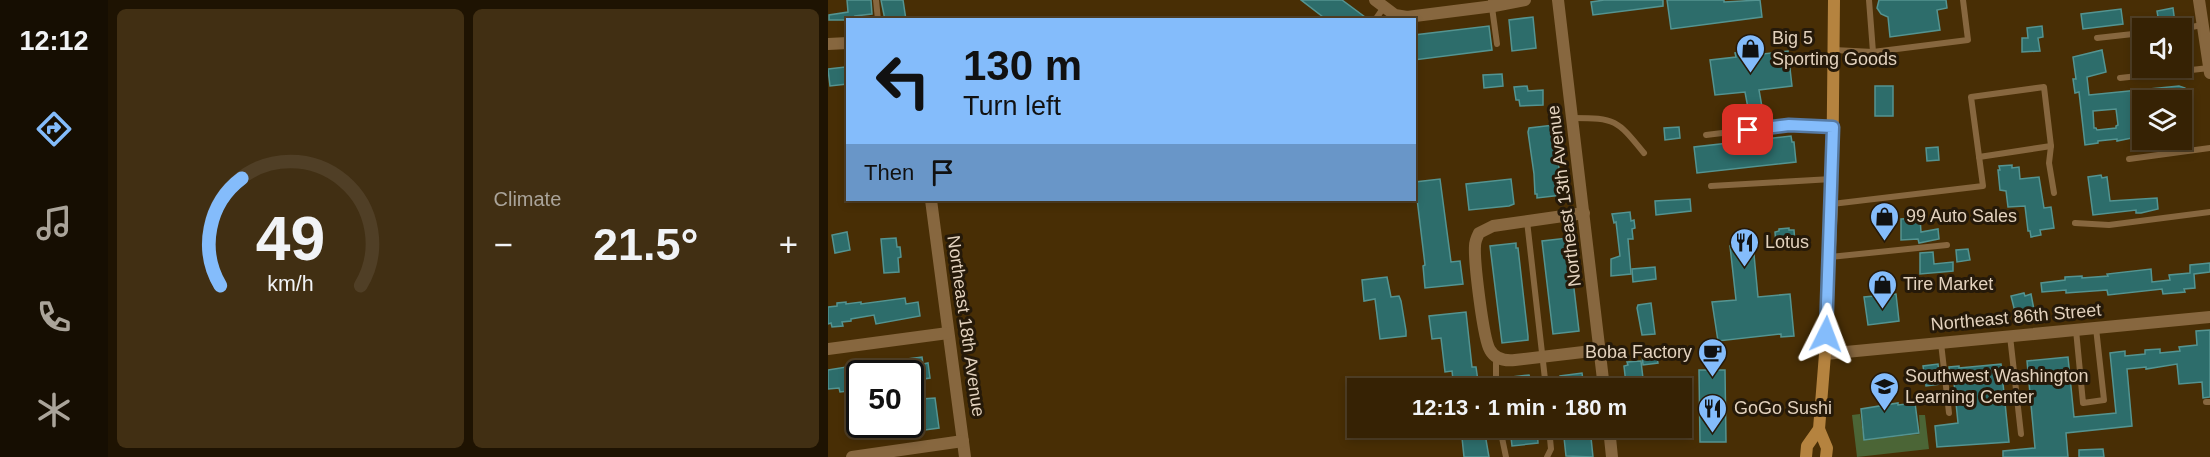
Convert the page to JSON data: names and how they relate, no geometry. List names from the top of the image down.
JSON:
{
  "streets": {
    "street": ["Northeast 13th Avenue", "Northeast 86th Street", "Northeast 18th Avenue"]
  },
  "places": {
    "shop": ["Big 5 Sporting Goods", "99 Auto Sales", "Tire Market"],
    "restaurant": ["Lotus", "GoGo Sushi"],
    "cafe": ["Boba Factory"],
    "school or university": ["Southwest Washington Learning Center"]
  },
  "page": {
    "tabs": "12:12",
    "tile": "Climate",
    "turn": ["130 m", "Turn left"],
    "then": "Then",
    "heat": ["−", "21.5°", "+"],
    "limit": "50",
    "trip": "12:13 · 1 min · 180 m",
    "gauge": ["49", "km/h"]
  }
}
